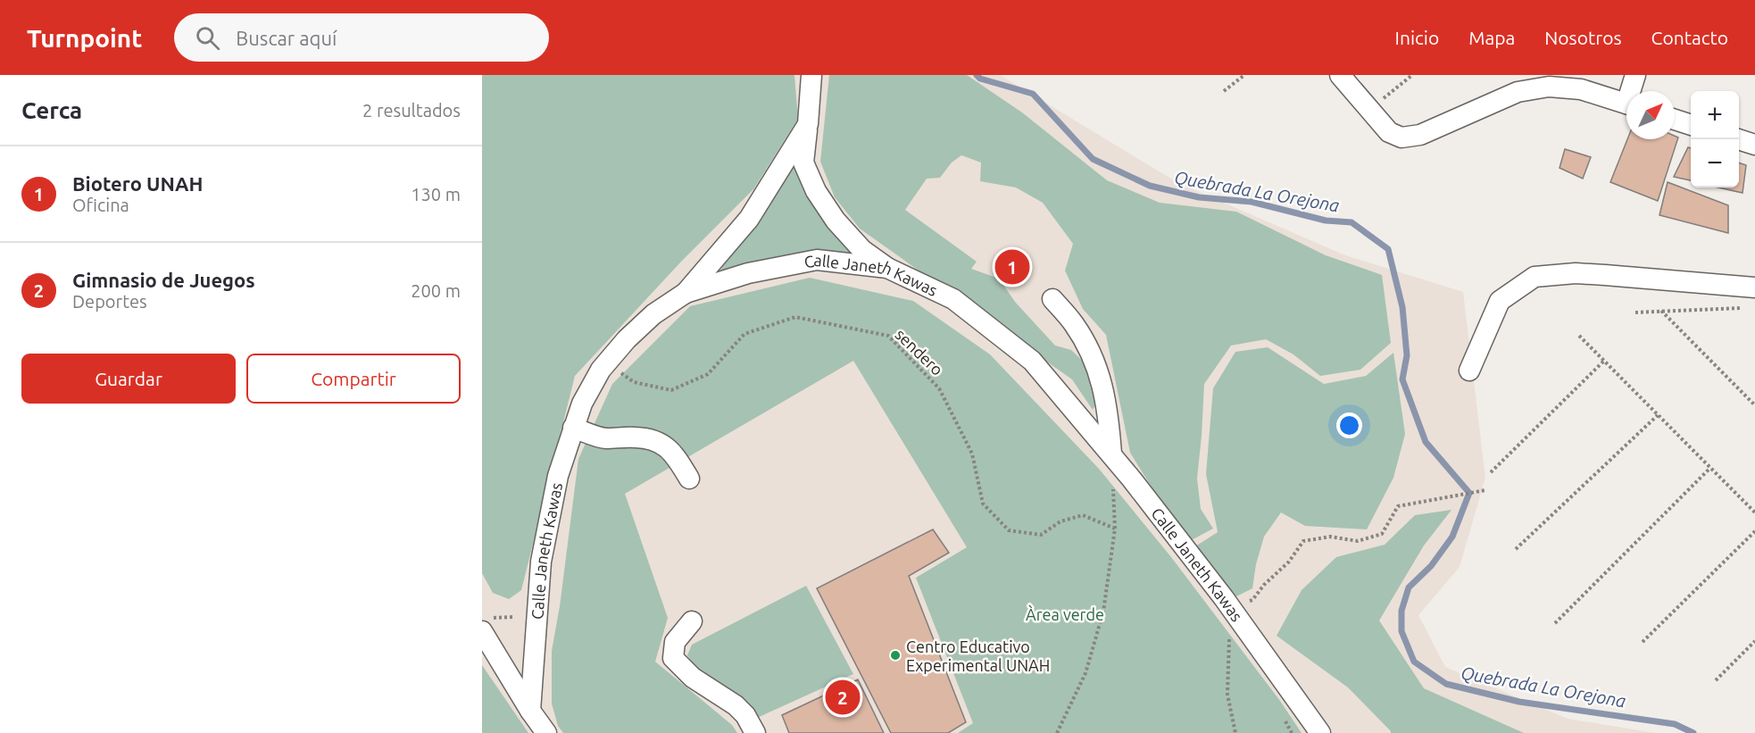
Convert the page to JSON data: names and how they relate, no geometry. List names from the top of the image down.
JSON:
{
  "streets": {
    "street": ["Calle Janeth Kawas"],
    "path": ["sendero"]
  },
  "crossings": [
    ["Calle Janeth Kawas", "sendero"]
  ],
  "water": ["Quebrada La Orejona"],
  "parks": ["Àrea verde"],
  "places": ["Centro Educativo Experimental UNAH"],
  "north": "top right",
  "page": {
    "header": "Turnpoint",
    "search": "Buscar aquí",
    "nav": [
      "Inicio",
      "Mapa",
      "Nosotros",
      "Contacto"
    ],
    "heading": ["Cerca", "2 resultados"],
    "map_buttons": ["+", "−"],
    "list": [
      {
        "mark": "1",
        "name": "Biotero UNAH",
        "note": "Oficina",
        "value": "130 m"
      },
      {
        "mark": "2",
        "name": "Gimnasio de Juegos",
        "note": "Deportes",
        "value": "200 m"
      }
    ],
    "pins": ["1", "2"],
    "buttons": ["Guardar", "Compartir"]
  }
}
